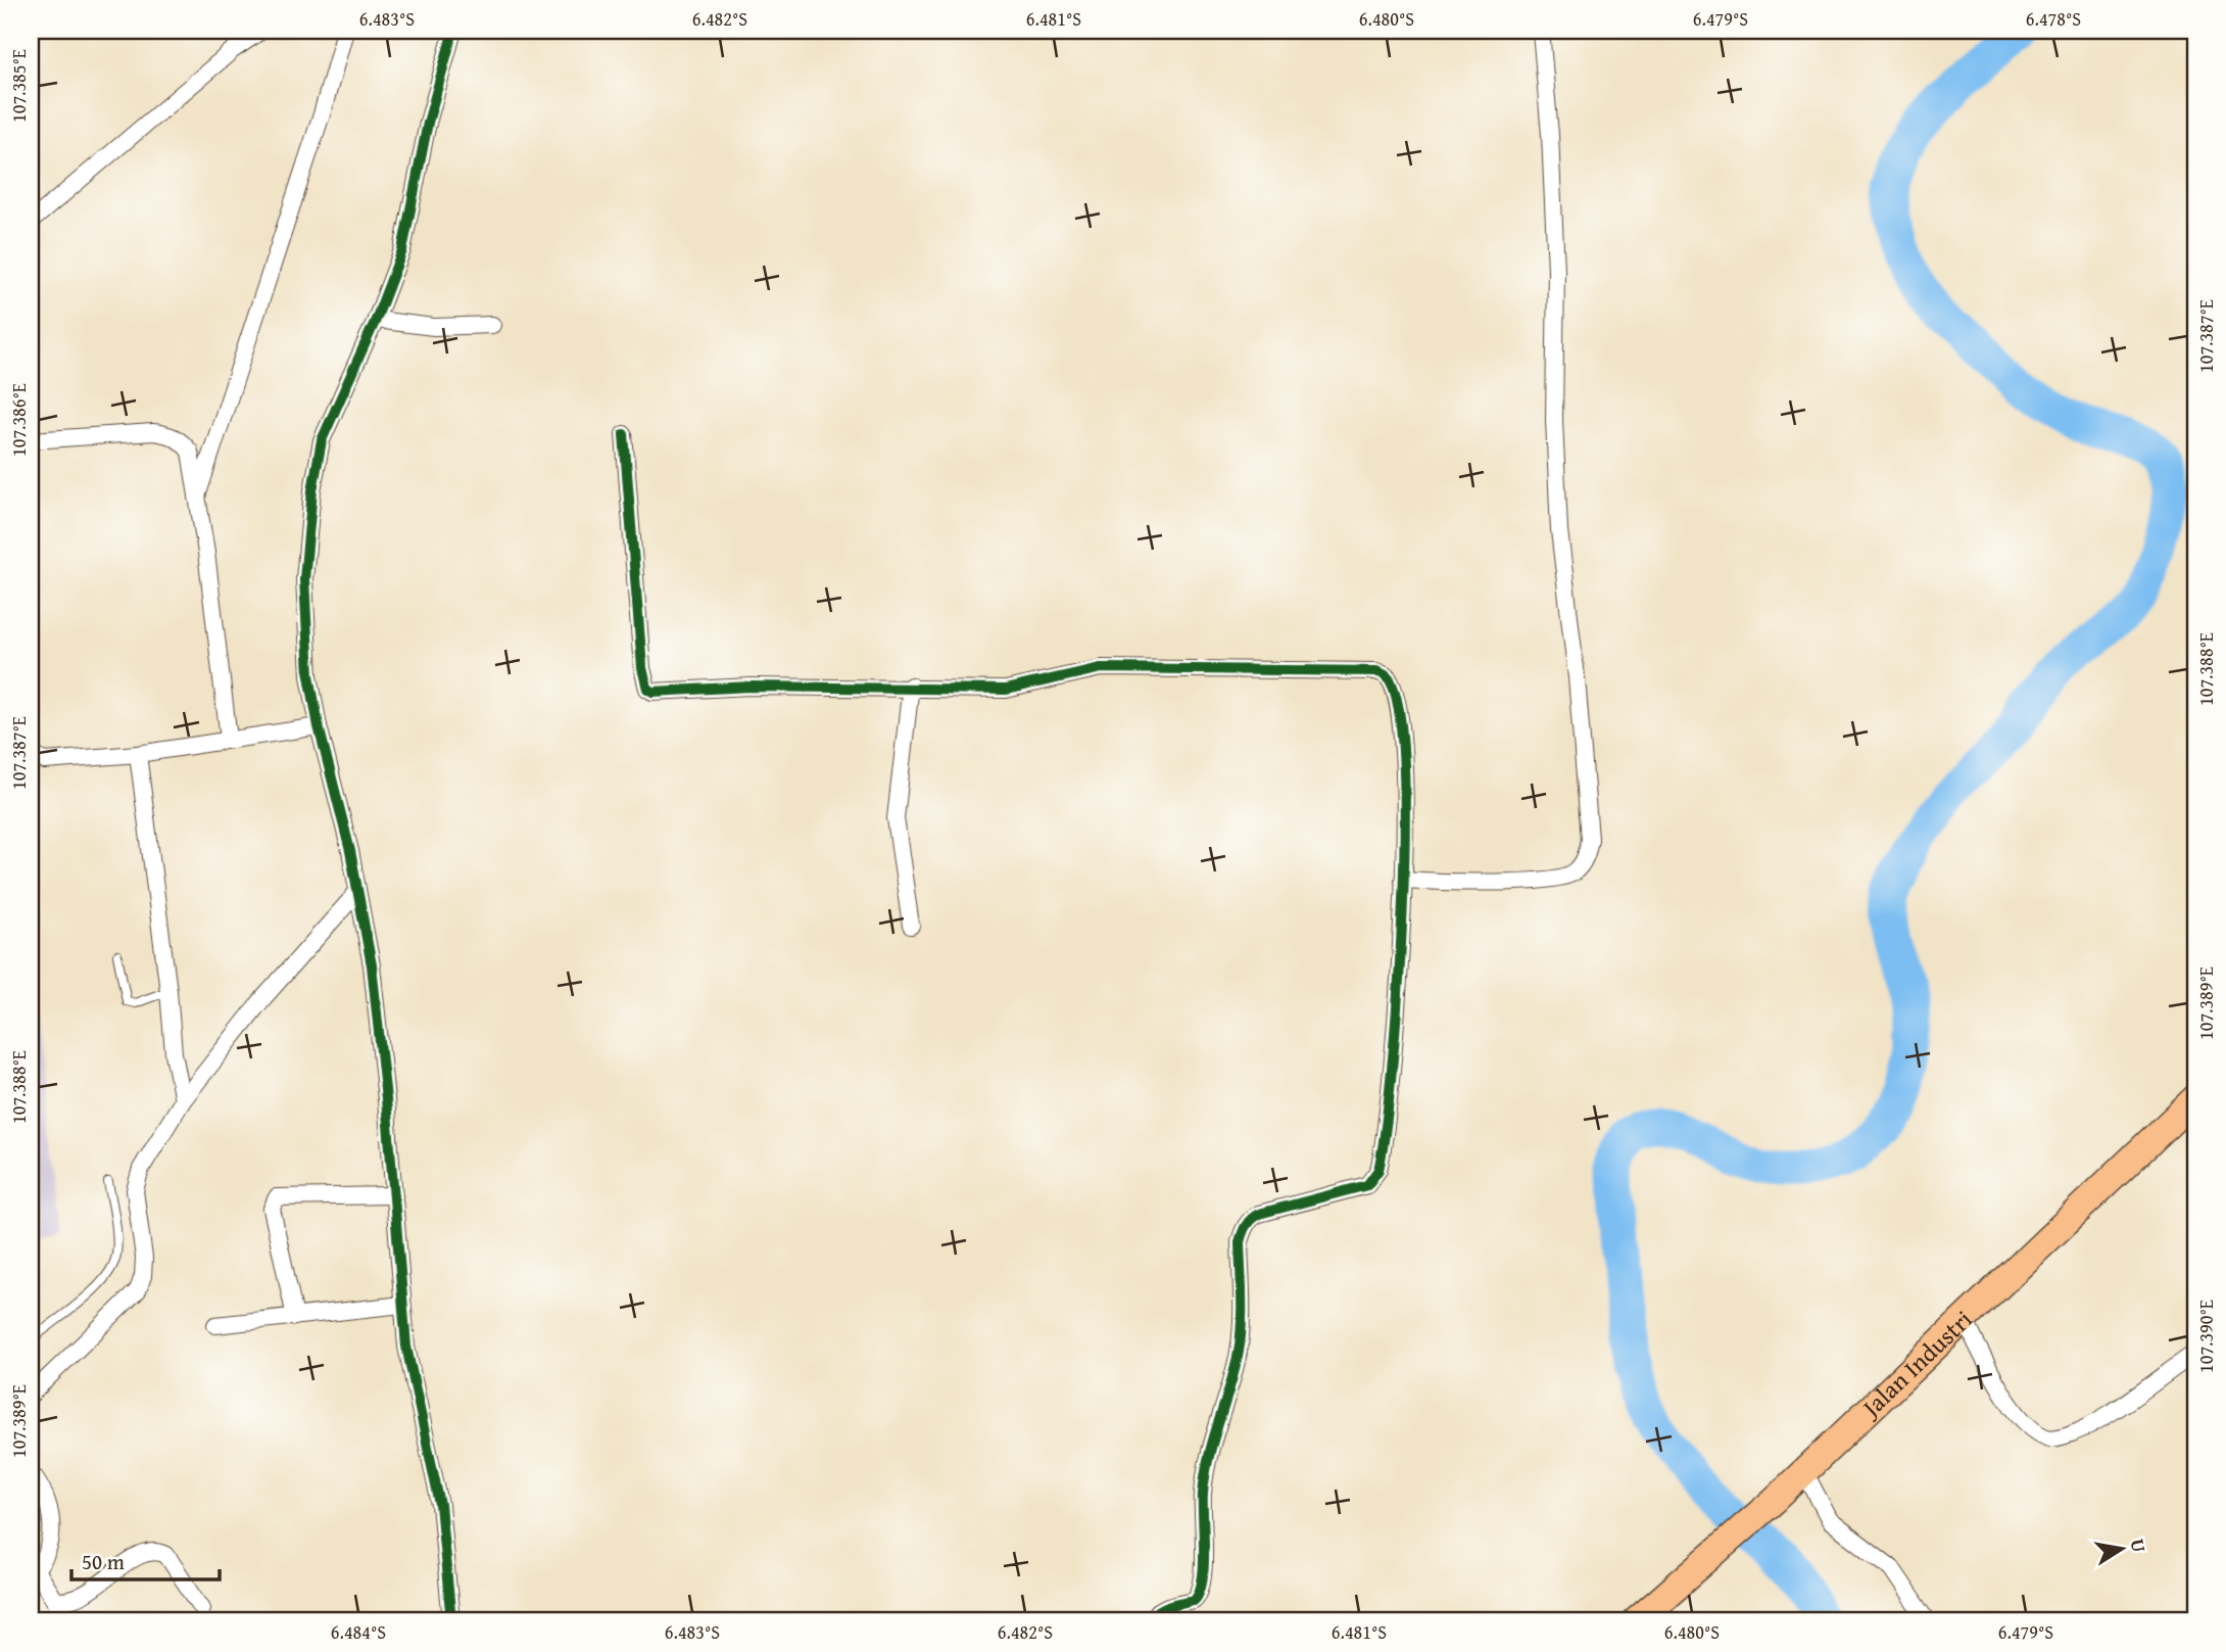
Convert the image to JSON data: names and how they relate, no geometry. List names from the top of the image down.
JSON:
{
  "streets": {
    "main road": ["Jalan Industri"]
  },
  "scale_bar": "50 m",
  "north": "right",
  "coordinates": [
    "6.483°S",
    "6.482°S",
    "6.481°S",
    "6.480°S",
    "6.479°S",
    "6.478°S",
    "107.385°E",
    "107.387°E",
    "107.386°E",
    "107.388°E",
    "107.389°E",
    "107.390°E",
    "6.484°S"
  ]
}
